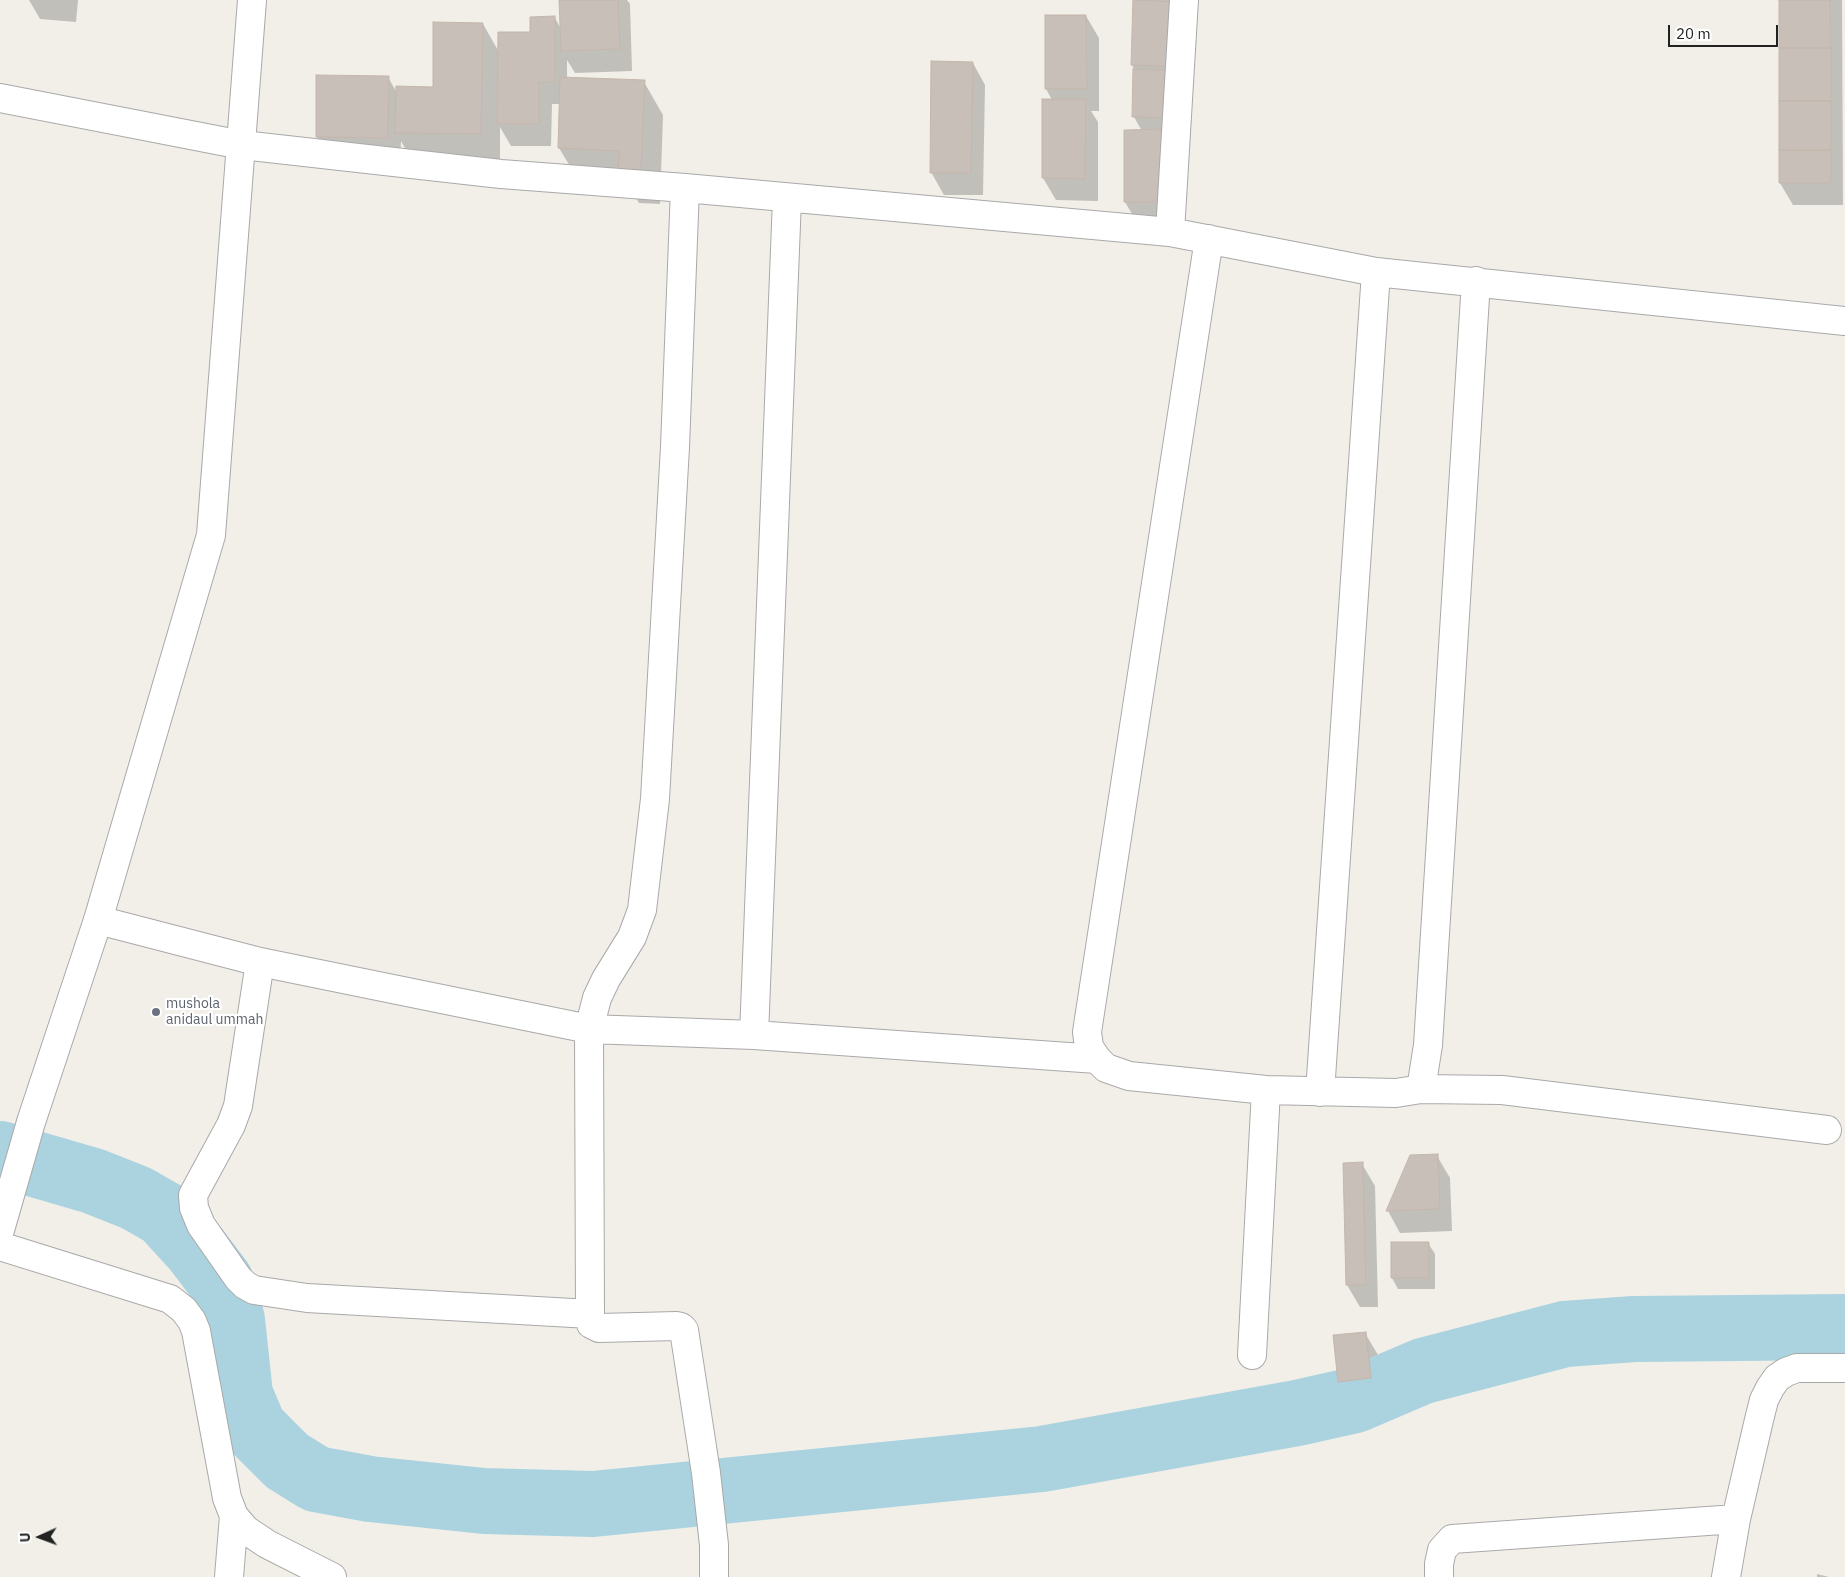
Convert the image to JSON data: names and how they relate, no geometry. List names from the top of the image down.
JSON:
{
  "places": ["mushola anidaul ummah"],
  "scale_bar": "20 m",
  "north": "left"
}
